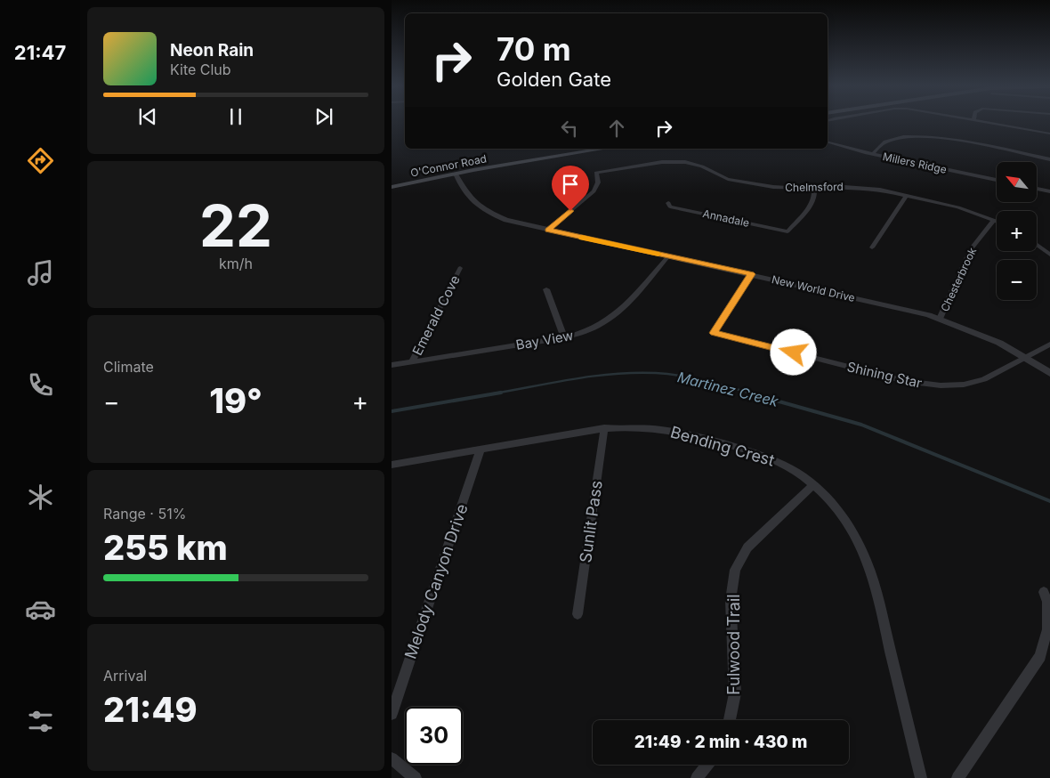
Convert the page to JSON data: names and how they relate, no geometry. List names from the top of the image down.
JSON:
{
  "streets": {
    "main road": ["O'Connor Road"],
    "street": [
      "Millers Ridge",
      "Chelmsford",
      "Annadale",
      "Chesterbrook",
      "New World Drive",
      "Emerald Cove",
      "Bay View",
      "Shining Star",
      "Bending Crest",
      "Sunlit Pass",
      "Melody Canyon Drive",
      "Fulwood Trail"
    ]
  },
  "crossings": [
    ["O'Connor Road", "New World Drive"],
    ["Chelmsford", "Annadale"],
    ["Chelmsford", "Chesterbrook"],
    ["Chelmsford", "New World Drive"],
    ["Chesterbrook", "New World Drive"],
    ["New World Drive", "Bay View"],
    ["New World Drive", "Shining Star"],
    ["Emerald Cove", "Bay View"],
    ["Bending Crest", "Sunlit Pass"],
    ["Bending Crest", "Melody Canyon Drive"],
    ["Bending Crest", "Fulwood Trail"]
  ],
  "water": ["Martinez Creek"],
  "north": "top left",
  "page": {
    "tabs": "21:47",
    "turn": ["70 m", "Golden Gate"],
    "song": ["Neon Rain", "Kite Club"],
    "tile": [
      ["22", "km/h"],
      "Climate",
      ["Range · 51%", "255 km"],
      ["Arrival", "21:49"]
    ],
    "map_buttons": ["+", "−"],
    "heat": ["−", "19°", "+"],
    "limit": "30",
    "trip": "21:49 · 2 min · 430 m"
  }
}
